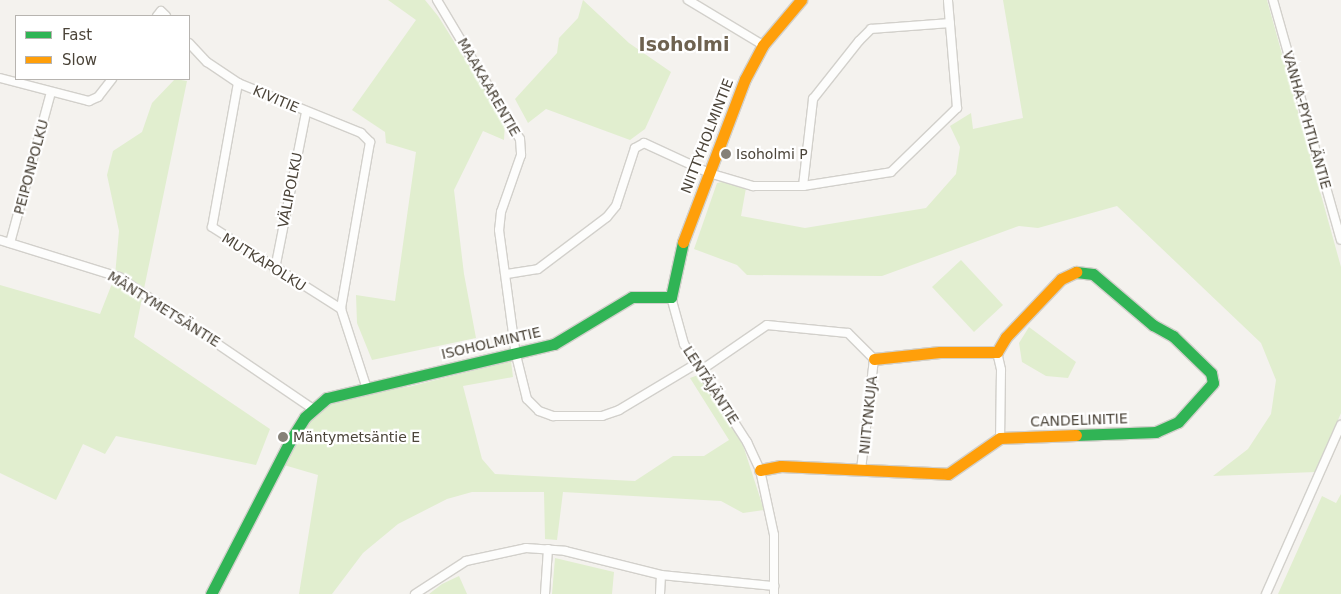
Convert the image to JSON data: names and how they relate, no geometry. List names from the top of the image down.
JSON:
{
  "streets": {
    "street": [
      "MAAKAARENTIE",
      "KIVITIE",
      "VANHA-PYHTILÄNTIE",
      "NIITTYHOLMINTIE",
      "PEIPONPOLKU",
      "VÄLIPOLKU",
      "MUTKAPOLKU",
      "MÄNTYMETSÄNTIE",
      "ISOHOLMINTIE",
      "LENTÄJÄNTIE",
      "NIITYNKUJA",
      "CANDELINITIE"
    ]
  },
  "crossings": [
    ["MAAKAARENTIE", "ISOHOLMINTIE"],
    ["MAAKAARENTIE", "LENTÄJÄNTIE"],
    ["MAAKAARENTIE", "NIITYNKUJA"],
    ["KIVITIE", "VÄLIPOLKU"],
    ["KIVITIE", "MUTKAPOLKU"],
    ["NIITTYHOLMINTIE", "ISOHOLMINTIE"],
    ["NIITTYHOLMINTIE", "LENTÄJÄNTIE"],
    ["PEIPONPOLKU", "MÄNTYMETSÄNTIE"],
    ["VÄLIPOLKU", "MUTKAPOLKU"],
    ["MÄNTYMETSÄNTIE", "ISOHOLMINTIE"],
    ["ISOHOLMINTIE", "LENTÄJÄNTIE"]
  ],
  "districts": ["Isoholmi"],
  "places": ["Isoholmi P", "Mäntymetsäntie E"],
  "legend": ["Fast", "Slow"]
}
